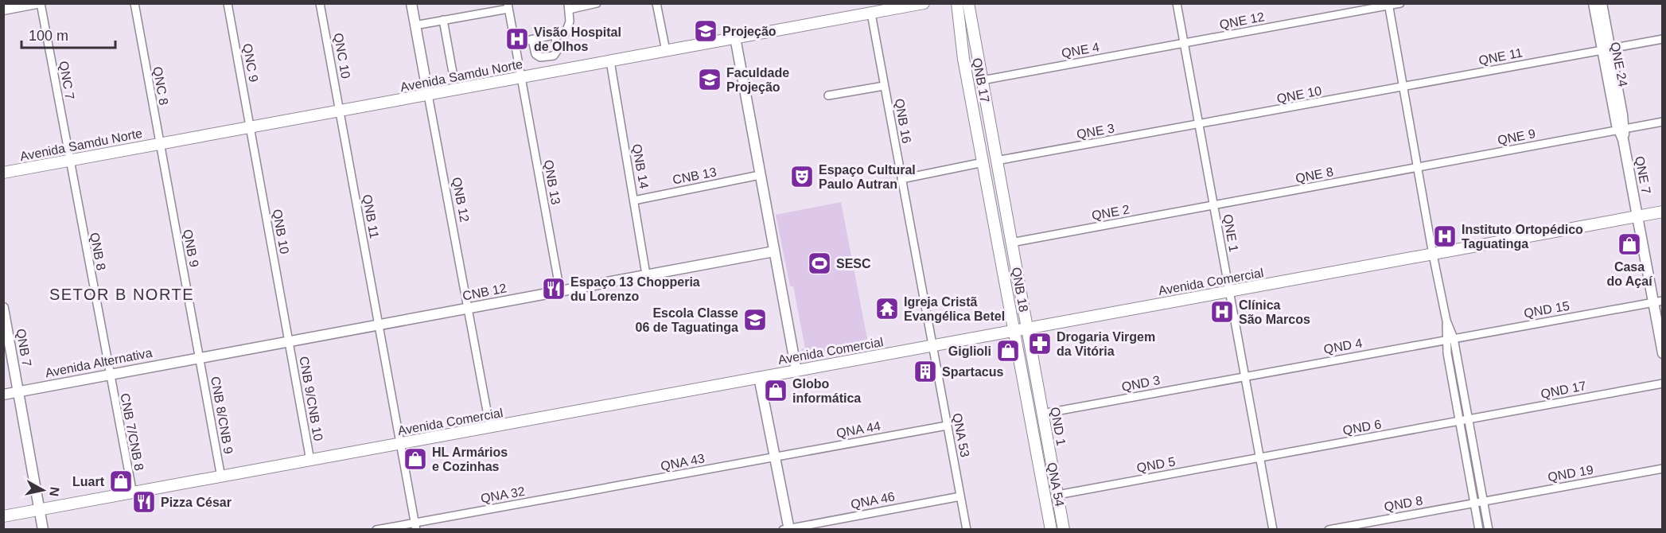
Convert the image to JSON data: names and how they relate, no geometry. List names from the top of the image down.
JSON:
{
  "streets": {
    "main road": [
      "Avenida Samdu Norte",
      "QNB 17",
      "Avenida Comercial",
      "QNB 18",
      "QND 1",
      "QNA 54"
    ],
    "street": [
      "QNE 12",
      "QNE 4",
      "QNC 10",
      "QNE 11",
      "QNC 9",
      "QNE 24",
      "QNC 7",
      "QNC 8",
      "QNE 10",
      "QNB 16",
      "QNE 3",
      "QNE 9",
      "QNB 14",
      "QNE 8",
      "QNE 7",
      "CNB 13",
      "QNB 13",
      "QNB 12",
      "QNE 2",
      "QNB 11",
      "QNB 10",
      "QNE 1",
      "QNB 9",
      "QNB 8",
      "CNB 12",
      "QND 15",
      "QND 4",
      "QNB 7",
      "Avenida Alternativa",
      "QND 3",
      "QND 17",
      "CNB 9/CNB 10",
      "CNB 8/CNB 9",
      "QND 6",
      "QNA 44",
      "CNB 7/CNB 8",
      "QNA 53",
      "QNA 43",
      "QND 5",
      "QND 19",
      "QNA 32",
      "QNA 46",
      "QND 8"
    ]
  },
  "crossings": [
    ["QNE 12", "QNE 4"],
    ["QNE 12", "QNE 1"],
    ["QNE 4", "QNE 1"],
    ["QNE 4", "QND 1"],
    ["QNC 10", "Avenida Samdu Norte"],
    ["QNC 10", "QNB 11"],
    ["QNE 11", "QNE 24"],
    ["QNE 11", "QNE 10"],
    ["QNC 9", "Avenida Samdu Norte"],
    ["QNC 9", "QNB 10"],
    ["QNE 24", "QNE 9"],
    ["QNE 24", "QNE 7"],
    ["Avenida Samdu Norte", "QNC 7"],
    ["Avenida Samdu Norte", "QNC 8"],
    ["Avenida Samdu Norte", "QNB 16"],
    ["Avenida Samdu Norte", "QNB 14"],
    ["Avenida Samdu Norte", "QNB 13"],
    ["Avenida Samdu Norte", "QNB 12"],
    ["Avenida Samdu Norte", "QNB 11"],
    ["Avenida Samdu Norte", "QNB 10"],
    ["Avenida Samdu Norte", "QNB 9"],
    ["Avenida Samdu Norte", "QNB 8"],
    ["QNC 7", "QNB 8"],
    ["QNB 17", "QNB 18"],
    ["QNC 8", "QNB 9"],
    ["QNE 10", "QNE 3"],
    ["QNE 10", "QNE 1"],
    ["QNB 16", "Avenida Comercial"],
    ["QNB 16", "QNA 53"],
    ["QNE 3", "QNE 1"],
    ["QNE 3", "QND 1"],
    ["QNE 9", "QNE 8"],
    ["QNE 9", "QNE 7"],
    ["QNB 14", "CNB 13"],
    ["QNB 14", "CNB 12"],
    ["QNE 8", "QNE 2"],
    ["QNE 8", "QNE 1"],
    ["QNE 7", "Avenida Comercial"],
    ["QNE 7", "QND 15"],
    ["QNB 13", "CNB 12"],
    ["QNB 12", "Avenida Comercial"],
    ["QNB 12", "CNB 12"],
    ["QNE 2", "QNE 1"],
    ["QNE 2", "QND 1"],
    ["QNB 11", "Avenida Comercial"],
    ["QNB 11", "CNB 12"],
    ["QNB 11", "QNA 32"],
    ["QNB 10", "CNB 12"],
    ["QNB 10", "CNB 9/CNB 10"],
    ["QNE 1", "Avenida Comercial"],
    ["QNB 9", "CNB 12"],
    ["QNB 9", "Avenida Alternativa"],
    ["QNB 9", "CNB 8/CNB 9"],
    ["QNB 8", "Avenida Alternativa"],
    ["QNB 8", "CNB 7/CNB 8"],
    ["Avenida Comercial", "QNB 18"],
    ["Avenida Comercial", "QNB 7"],
    ["Avenida Comercial", "CNB 9/CNB 10"],
    ["Avenida Comercial", "CNB 8/CNB 9"],
    ["Avenida Comercial", "QND 1"],
    ["Avenida Comercial", "CNB 7/CNB 8"],
    ["Avenida Comercial", "QNA 53"],
    ["Avenida Comercial", "QNA 54"],
    ["QNB 18", "QNA 54"],
    ["CNB 12", "Avenida Alternativa"],
    ["CNB 12", "CNB 9/CNB 10"],
    ["CNB 12", "CNB 8/CNB 9"],
    ["QND 15", "QND 4"],
    ["QND 4", "QND 3"],
    ["QNB 7", "Avenida Alternativa"],
    ["Avenida Alternativa", "CNB 8/CNB 9"],
    ["Avenida Alternativa", "CNB 7/CNB 8"],
    ["QND 3", "QND 1"],
    ["QND 17", "QND 6"],
    ["QND 1", "QND 5"],
    ["QND 6", "QND 5"],
    ["QNA 44", "QNA 53"],
    ["QNA 44", "QNA 43"],
    ["QNA 53", "QNA 46"],
    ["QNA 43", "QNA 32"],
    ["QND 19", "QND 8"]
  ],
  "districts": ["SETOR B NORTE"],
  "places": {
    "school or university": ["Projeção", "Faculdade Projeção", "Escola Classe 06 de Taguatinga"],
    "hospital": ["Visão Hospital de Olhos", "Instituto Ortopédico Taguatinga", "Clínica São Marcos"],
    "theatre": ["Espaço Cultural Paulo Autran"],
    "shop": [
      "Casa do Açaí",
      "Giglioli",
      "Globo informática",
      "HL Armários e Cozinhas",
      "Luart"
    ],
    "sports": ["SESC"],
    "restaurant": ["Espaço 13 Chopperia du Lorenzo", "Pizza César"],
    "temple": ["Igreja Cristã Evangélica Betel"],
    "pharmacy": ["Drogaria Virgem da Vitória"],
    "building": ["Spartacus"]
  },
  "scale_bar": "100 m",
  "north": "right"
}
